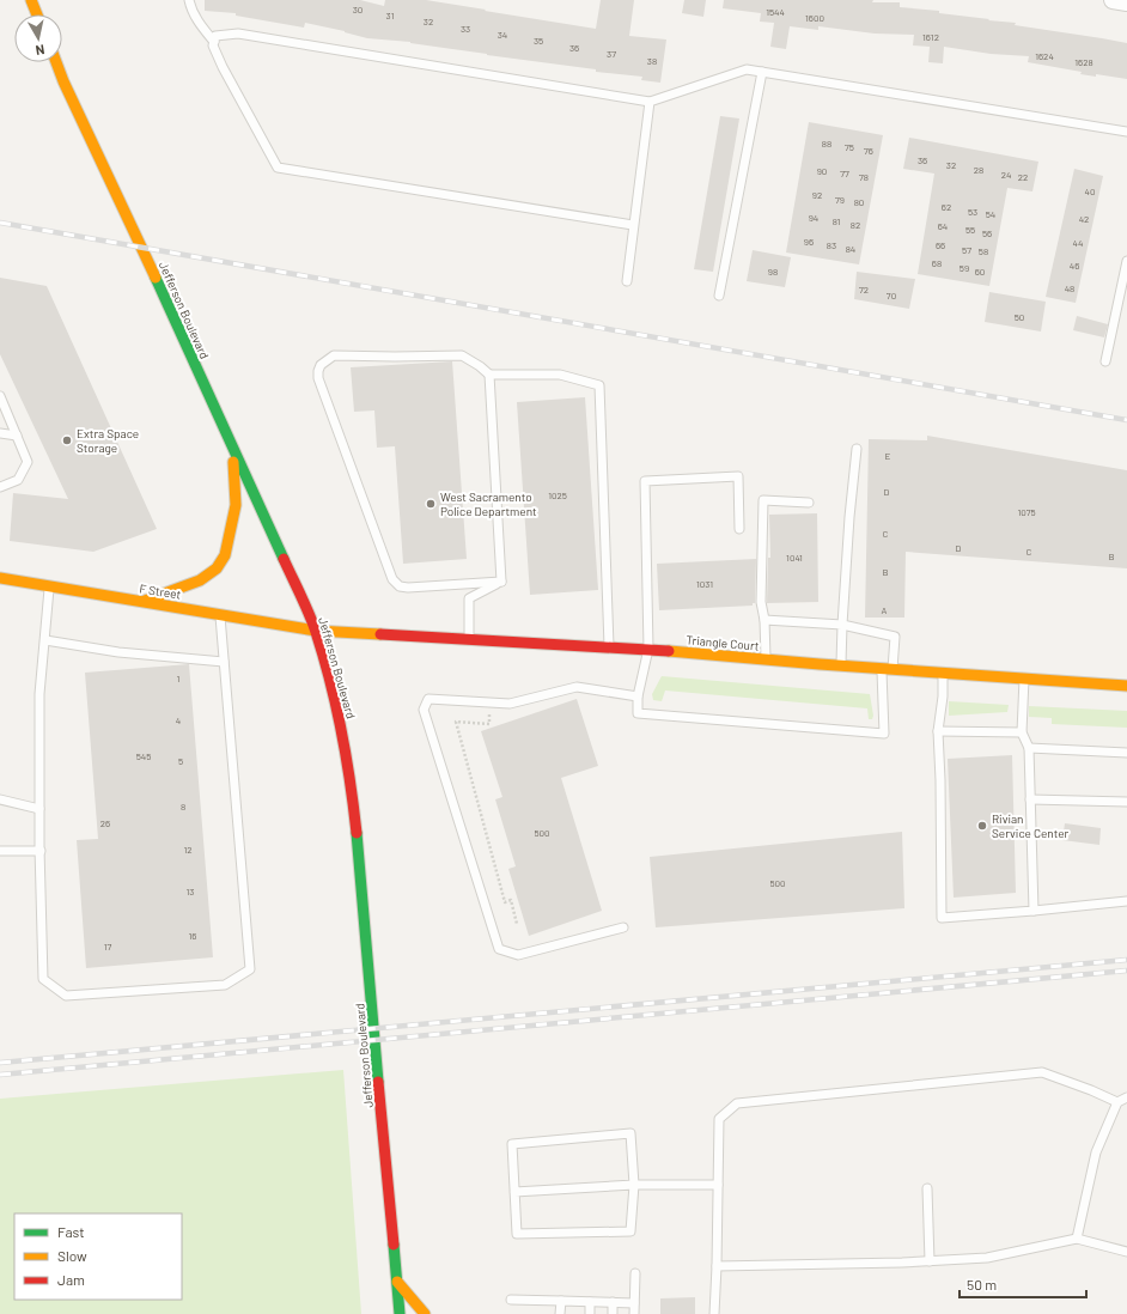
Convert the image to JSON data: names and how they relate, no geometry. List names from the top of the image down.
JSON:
{
  "streets": {
    "main road": ["Jefferson Boulevard", "F Street", "Triangle Court"]
  },
  "crossings": [
    ["Jefferson Boulevard", "F Street"],
    ["Jefferson Boulevard", "Triangle Court"],
    ["F Street", "Triangle Court"]
  ],
  "places": ["Extra Space Storage", "West Sacramento Police Department", "Rivian Service Center"],
  "house_numbers": [
    "30",
    "1544",
    "31",
    "1600",
    "32",
    "33",
    "34",
    "1612",
    "35",
    "36",
    "37",
    "1624",
    "38",
    "1628",
    "88",
    "75",
    "76",
    "36",
    "32",
    "28",
    "90",
    "77",
    "24",
    "78",
    "22",
    "40",
    "92",
    "79",
    "80",
    "62",
    "53",
    "54",
    "94",
    "42",
    "81",
    "82",
    "64",
    "55",
    "56",
    "96",
    "44",
    "83",
    "66",
    "84",
    "57",
    "58",
    "68",
    "46",
    "59",
    "98",
    "60",
    "48",
    "72",
    "70",
    "50",
    "E",
    "D",
    "1025",
    "1075",
    "C",
    "D",
    "C",
    "B",
    "1041",
    "B",
    "1031",
    "A",
    "1",
    "4",
    "545",
    "5",
    "8",
    "26",
    "500",
    "12",
    "500",
    "13",
    "16",
    "17"
  ],
  "legend": ["Fast", "Slow", "Jam"],
  "scale_bar": "50 m",
  "north": "bottom"
}
